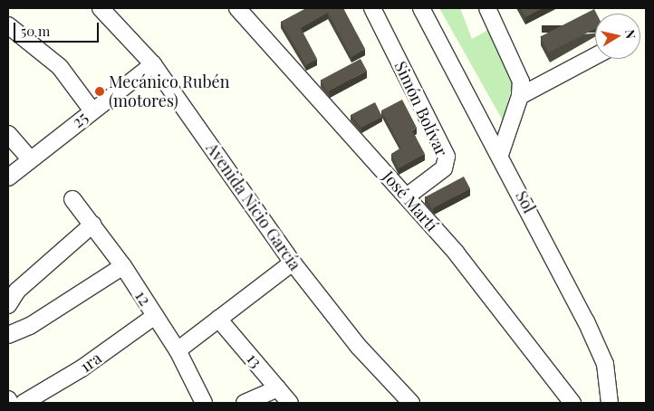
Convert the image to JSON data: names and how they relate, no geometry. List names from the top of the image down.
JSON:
{
  "streets": {
    "street": [
      "Simón Bolívar",
      "25",
      "José Martí",
      "Sol",
      "Avenida Nicio García",
      "12",
      "13",
      "1ra"
    ]
  },
  "crossings": [
    ["Simón Bolívar", "José Martí"],
    ["25", "Avenida Nicio García"],
    ["12", "1ra"]
  ],
  "places": ["Mecánico Rubén (motores)"],
  "scale_bar": "50 m",
  "north": "right"
}
